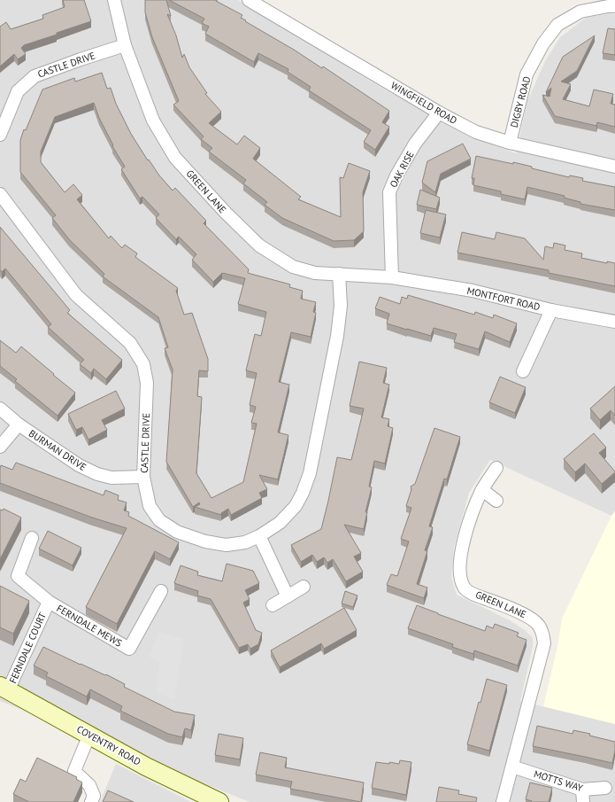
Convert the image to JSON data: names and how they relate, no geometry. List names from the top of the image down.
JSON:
{
  "streets": {
    "main road": ["COVENTRY ROAD"],
    "street": [
      "CASTLE DRIVE",
      "DIGBY ROAD",
      "WINGFIELD ROAD",
      "OAK RISE",
      "GREEN LANE",
      "MONTFORT ROAD",
      "BURMAN DRIVE",
      "FERNDALE MEWS",
      "FERNDALE COURT",
      "MOTTS WAY"
    ]
  },
  "crossings": [
    ["CASTLE DRIVE", "GREEN LANE"],
    ["CASTLE DRIVE", "BURMAN DRIVE"],
    ["DIGBY ROAD", "WINGFIELD ROAD"],
    ["WINGFIELD ROAD", "OAK RISE"],
    ["OAK RISE", "GREEN LANE"],
    ["OAK RISE", "MONTFORT ROAD"],
    ["GREEN LANE", "MONTFORT ROAD"],
    ["GREEN LANE", "MOTTS WAY"],
    ["FERNDALE MEWS", "FERNDALE COURT"],
    ["FERNDALE COURT", "COVENTRY ROAD"]
  ]
}
